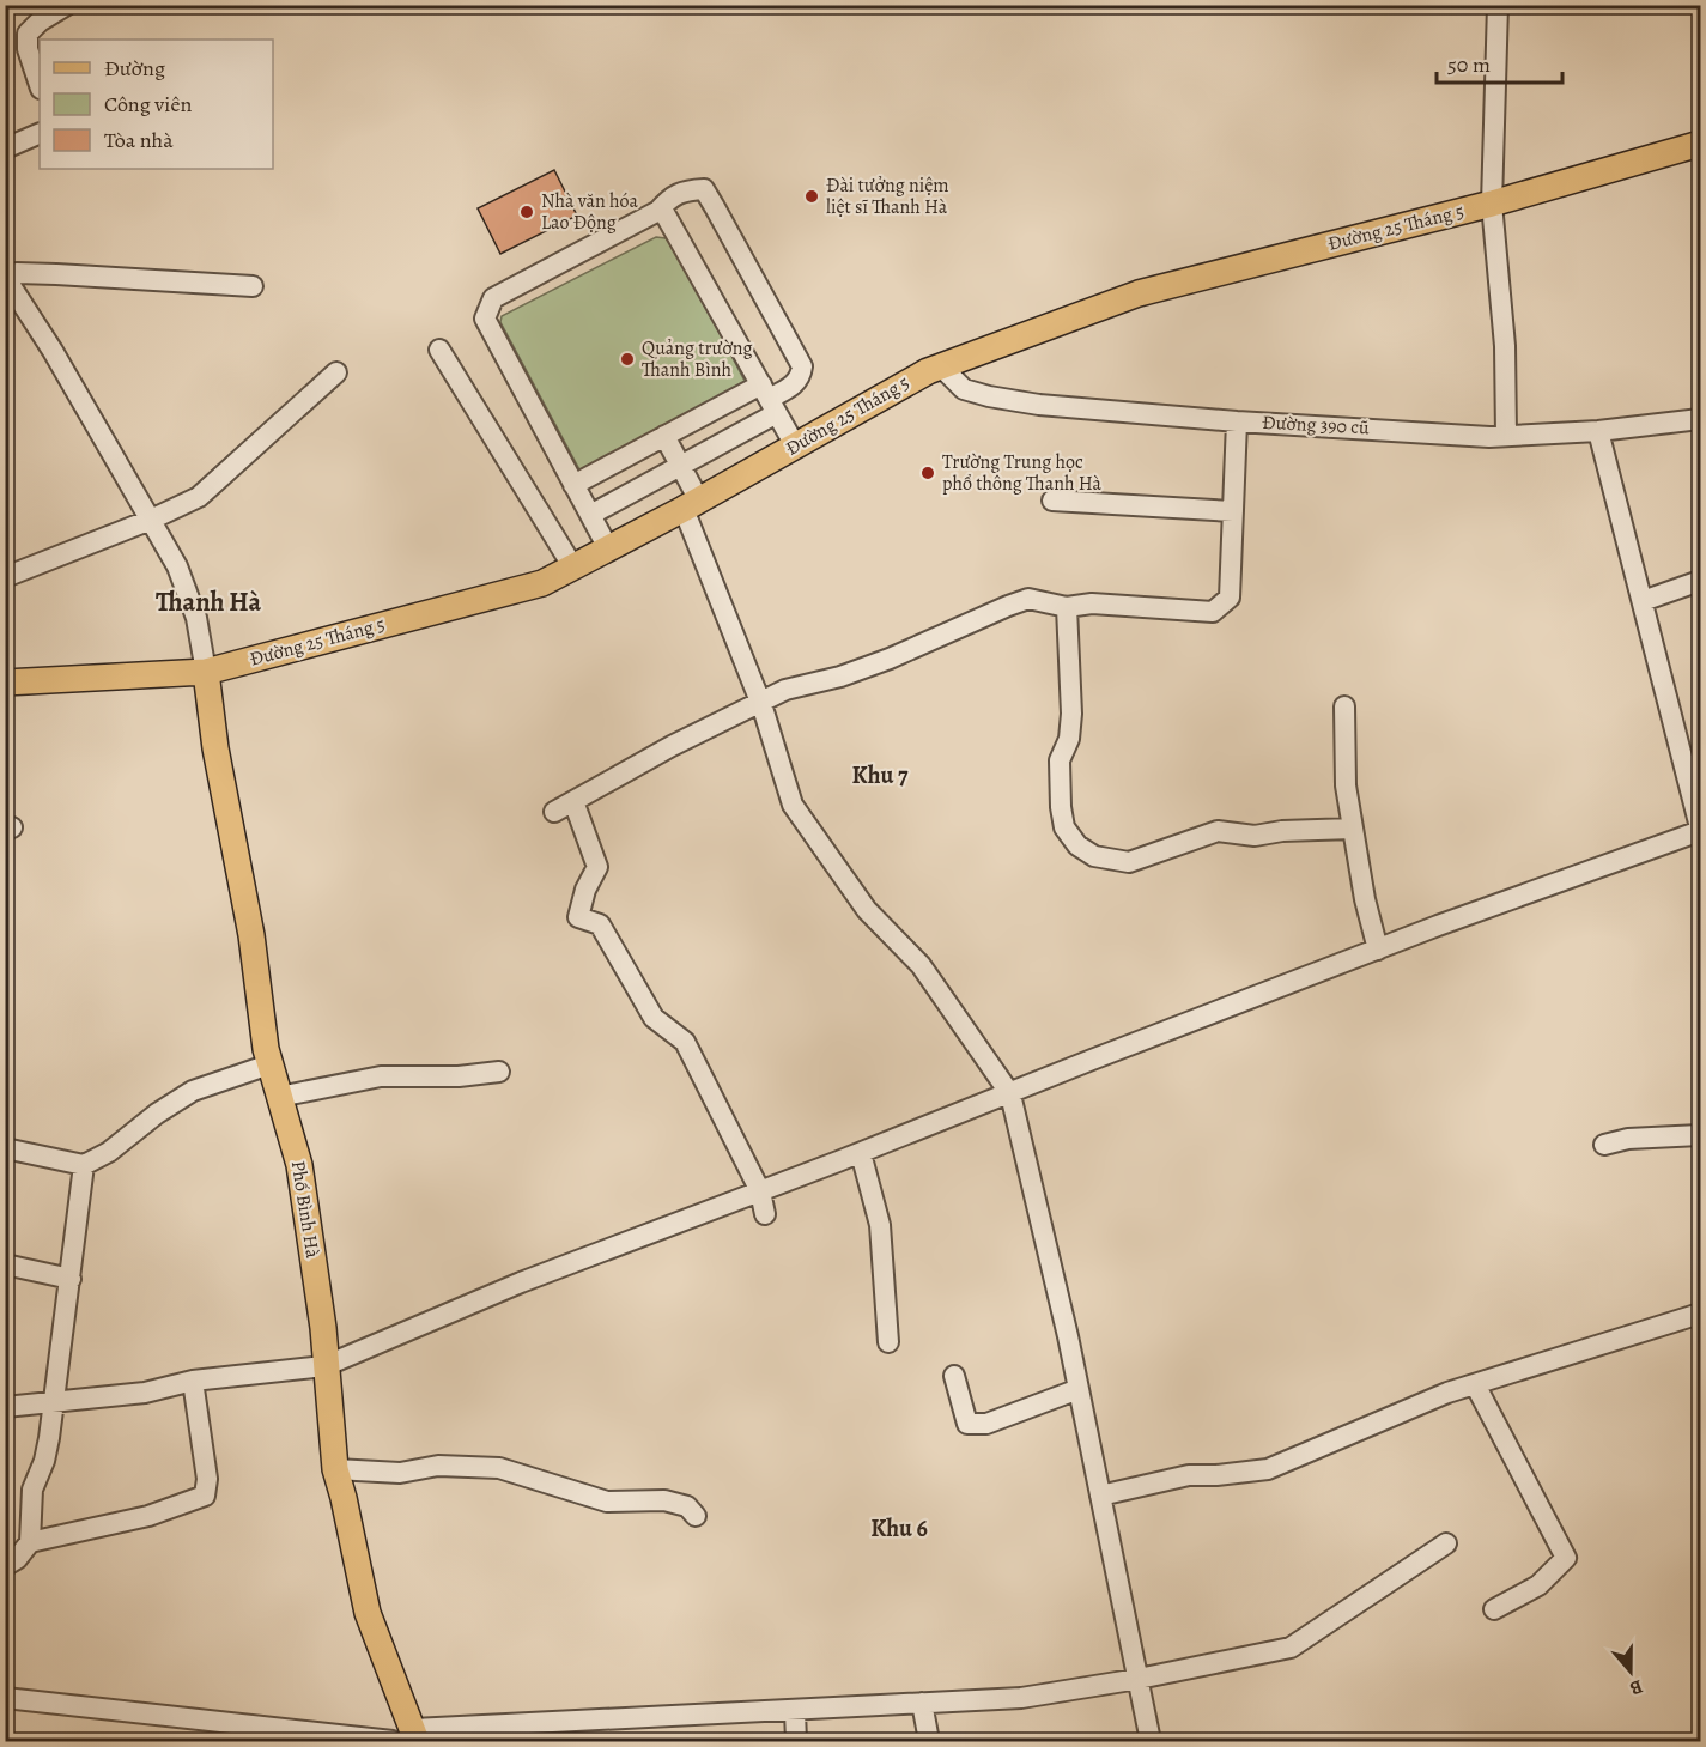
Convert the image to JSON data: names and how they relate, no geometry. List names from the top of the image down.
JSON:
{
  "streets": {
    "main road": ["Đường 25 Tháng 5", "Phố Bình Hà"],
    "street": ["Đường 390 cũ"]
  },
  "crossings": [
    ["Đường 25 Tháng 5", "Đường 390 cũ"],
    ["Đường 25 Tháng 5", "Phố Bình Hà"]
  ],
  "districts": ["Thanh Hà", "Khu 7", "Khu 6"],
  "places": [
    "Đài tưởng niệm liệt sĩ Thanh Hà",
    "Nhà văn hóa Lao Động",
    "Quảng trường Thanh Bình",
    "Trường Trung học phổ thông Thanh Hà"
  ],
  "legend": ["Đường", "Công viên", "Tòa nhà"],
  "scale_bar": "50 m",
  "north": "bottom"
}
